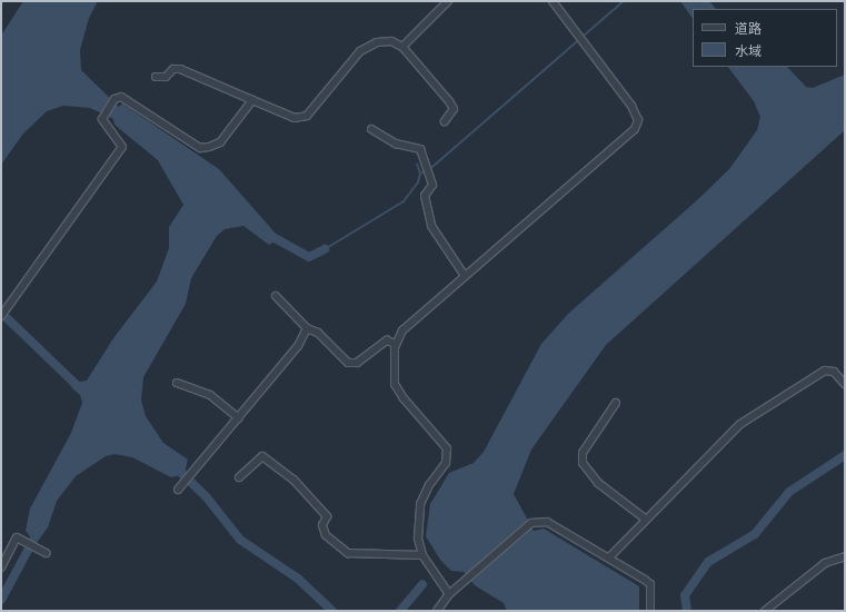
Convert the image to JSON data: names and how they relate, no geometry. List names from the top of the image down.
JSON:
{
  "legend": ["道路", "水域"]
}
